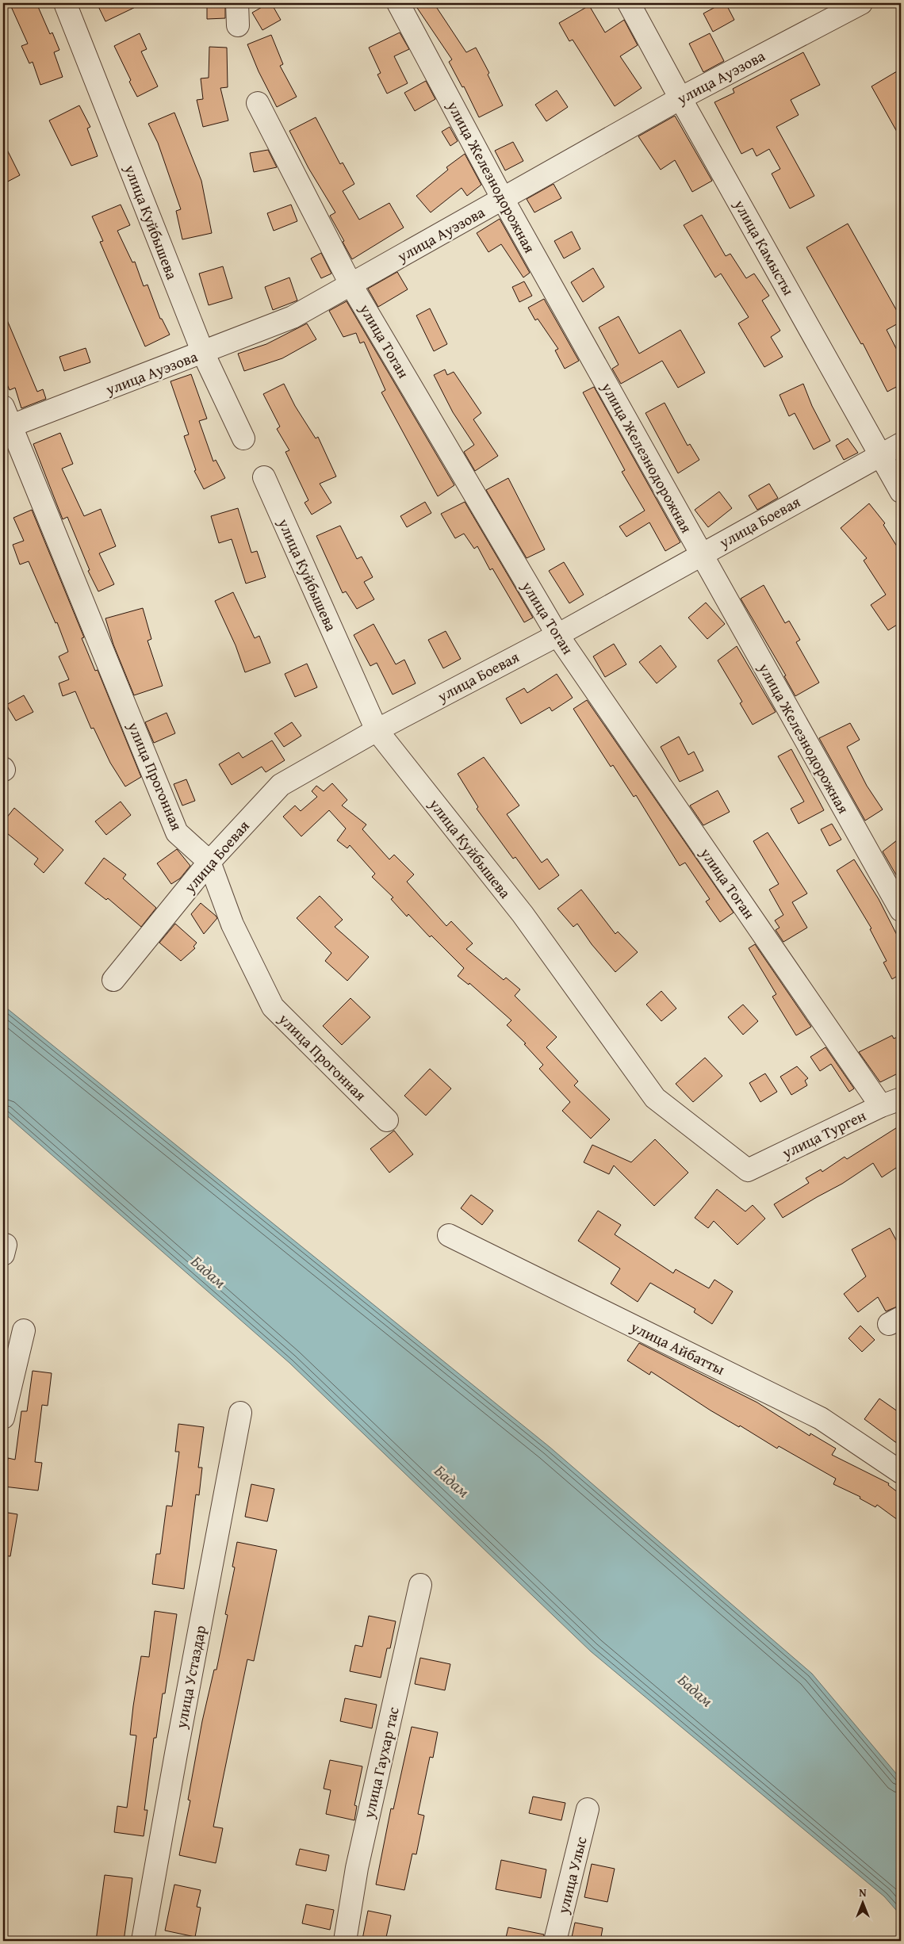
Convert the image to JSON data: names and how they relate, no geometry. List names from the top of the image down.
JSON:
{
  "streets": {
    "street": [
      "улица Ауэзова",
      "улица Железнодорожная",
      "улица Куйбышева",
      "улица Камысты",
      "улица Тоган",
      "улица Боевая",
      "улица Прогонная",
      "улица Турген",
      "улица Айбатты",
      "улица Устаздар",
      "улица Гаухар тас",
      "улица Улыс"
    ]
  },
  "crossings": [
    ["улица Ауэзова", "улица Железнодорожная"],
    ["улица Ауэзова", "улица Куйбышева"],
    ["улица Ауэзова", "улица Камысты"],
    ["улица Ауэзова", "улица Тоган"],
    ["улица Ауэзова", "улица Прогонная"],
    ["улица Железнодорожная", "улица Боевая"],
    ["улица Куйбышева", "улица Боевая"],
    ["улица Куйбышева", "улица Турген"],
    ["улица Камысты", "улица Боевая"],
    ["улица Тоган", "улица Боевая"],
    ["улица Тоган", "улица Турген"],
    ["улица Боевая", "улица Прогонная"]
  ],
  "water": ["Бадам"],
  "north": "top"
}
